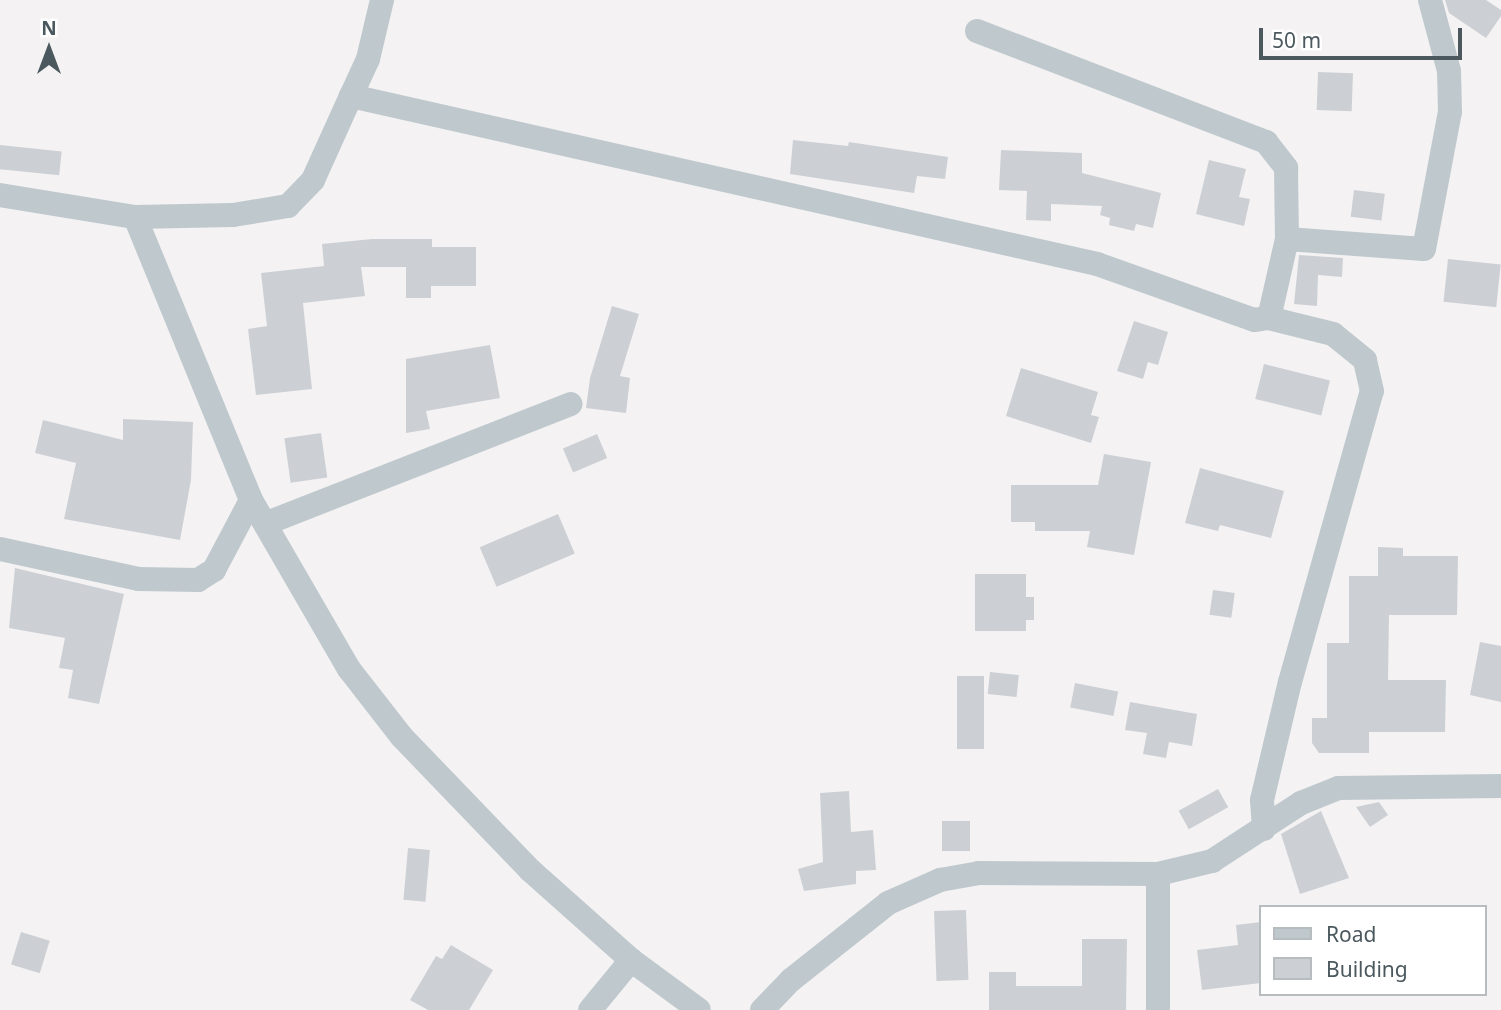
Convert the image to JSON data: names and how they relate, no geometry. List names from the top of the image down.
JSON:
{
  "legend": ["Road", "Building"],
  "scale_bar": "50 m",
  "north": "top"
}
